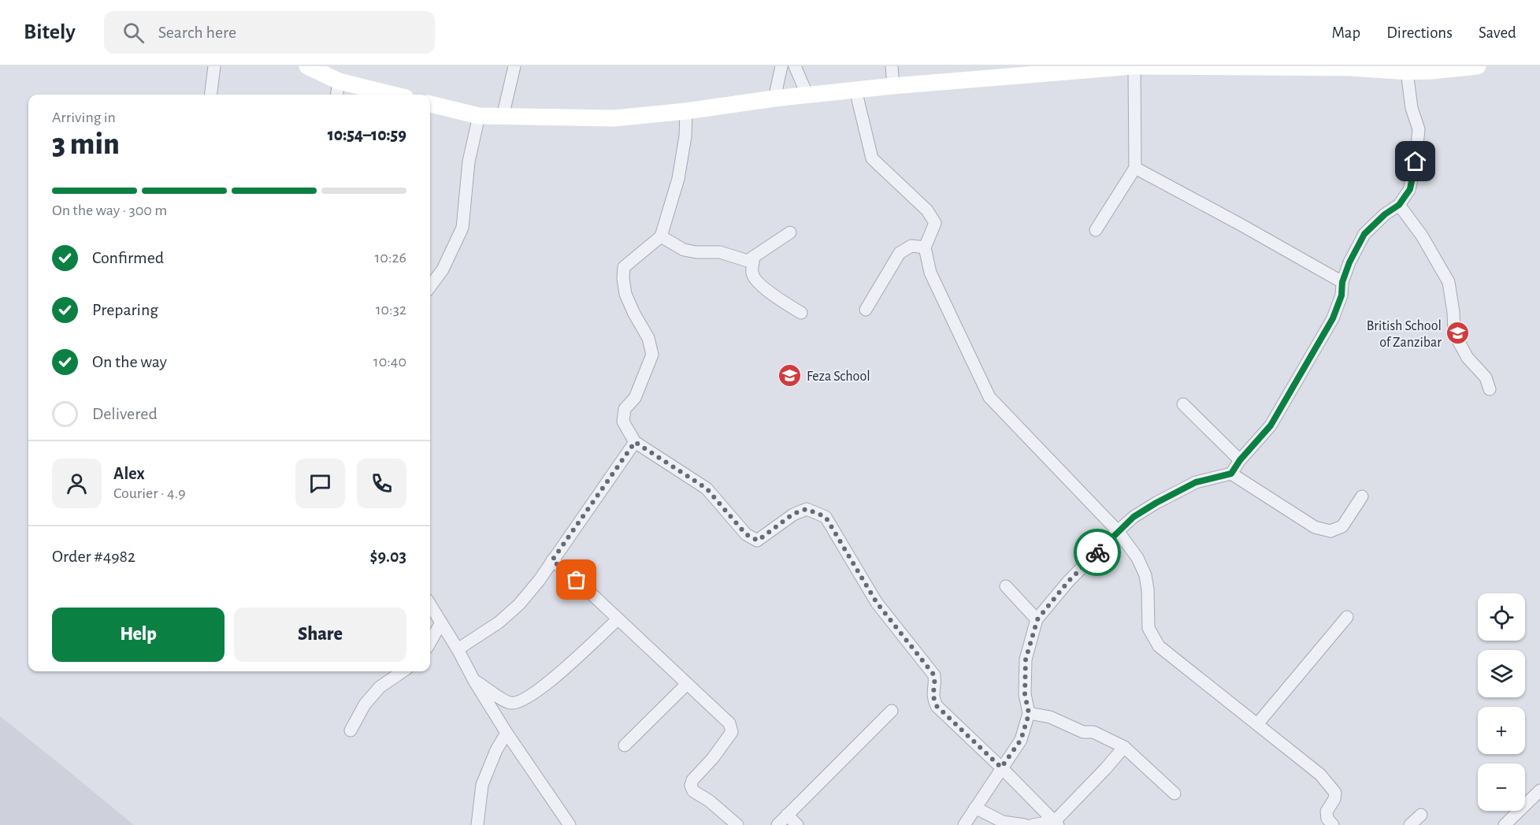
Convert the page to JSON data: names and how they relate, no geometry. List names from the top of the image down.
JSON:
{
  "places": {
    "school or university": ["British School of Zanzibar", "Feza School"]
  },
  "page": {
    "header": "Bitely",
    "search": "Search here",
    "nav": ["Map", "Directions", "Saved"],
    "heading": ["3 min", "Arriving in", "10:54–10:59"],
    "panel": [
      "Alex",
      "Courier · 4.9",
      "Order #4982",
      "$9.03"
    ],
    "bar": "On the way · 300 m",
    "list": [
      ["Confirmed", "10:26"],
      ["Preparing", "10:32"],
      ["On the way", "10:40"],
      "Delivered"
    ],
    "map_buttons": ["+", "−"],
    "buttons": ["Help", "Share"]
  }
}
